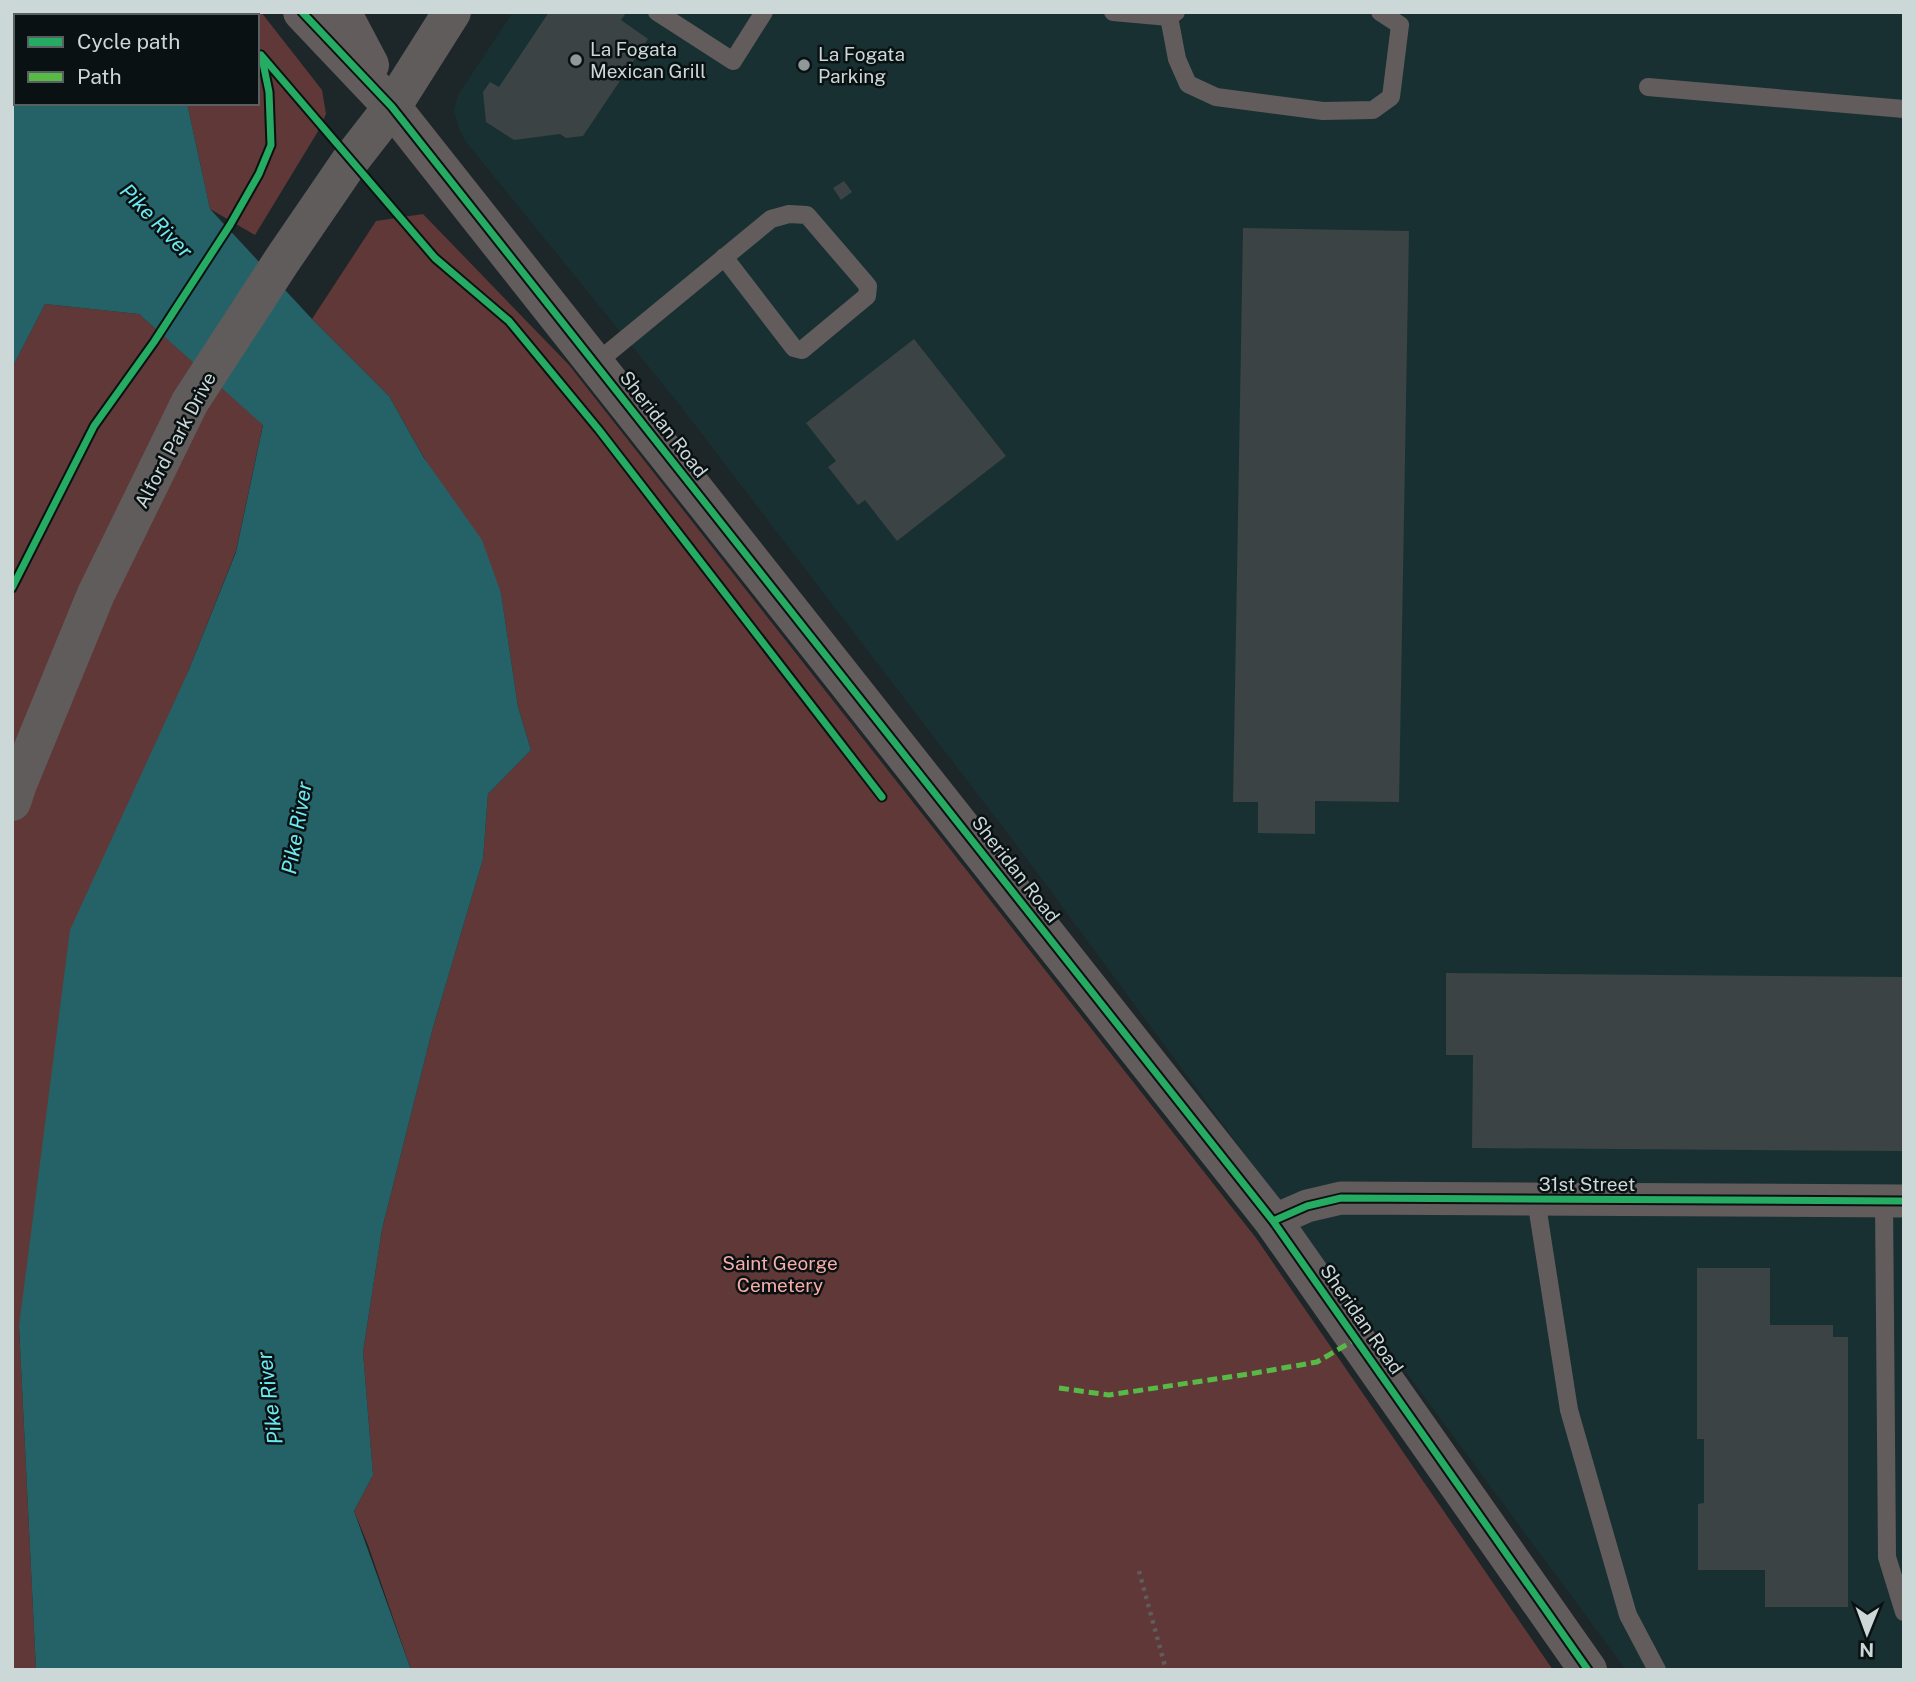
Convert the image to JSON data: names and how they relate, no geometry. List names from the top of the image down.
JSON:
{
  "streets": {
    "main road": ["Alford Park Drive"],
    "street": ["Sheridan Road", "31st Street"]
  },
  "crossings": [
    ["Sheridan Road", "Alford Park Drive"],
    ["Sheridan Road", "31st Street"]
  ],
  "water": ["Pike River"],
  "parks": ["Saint George Cemetery"],
  "places": ["La Fogata Mexican Grill", "La Fogata Parking"],
  "legend": ["Cycle path", "Path"],
  "north": "bottom"
}
